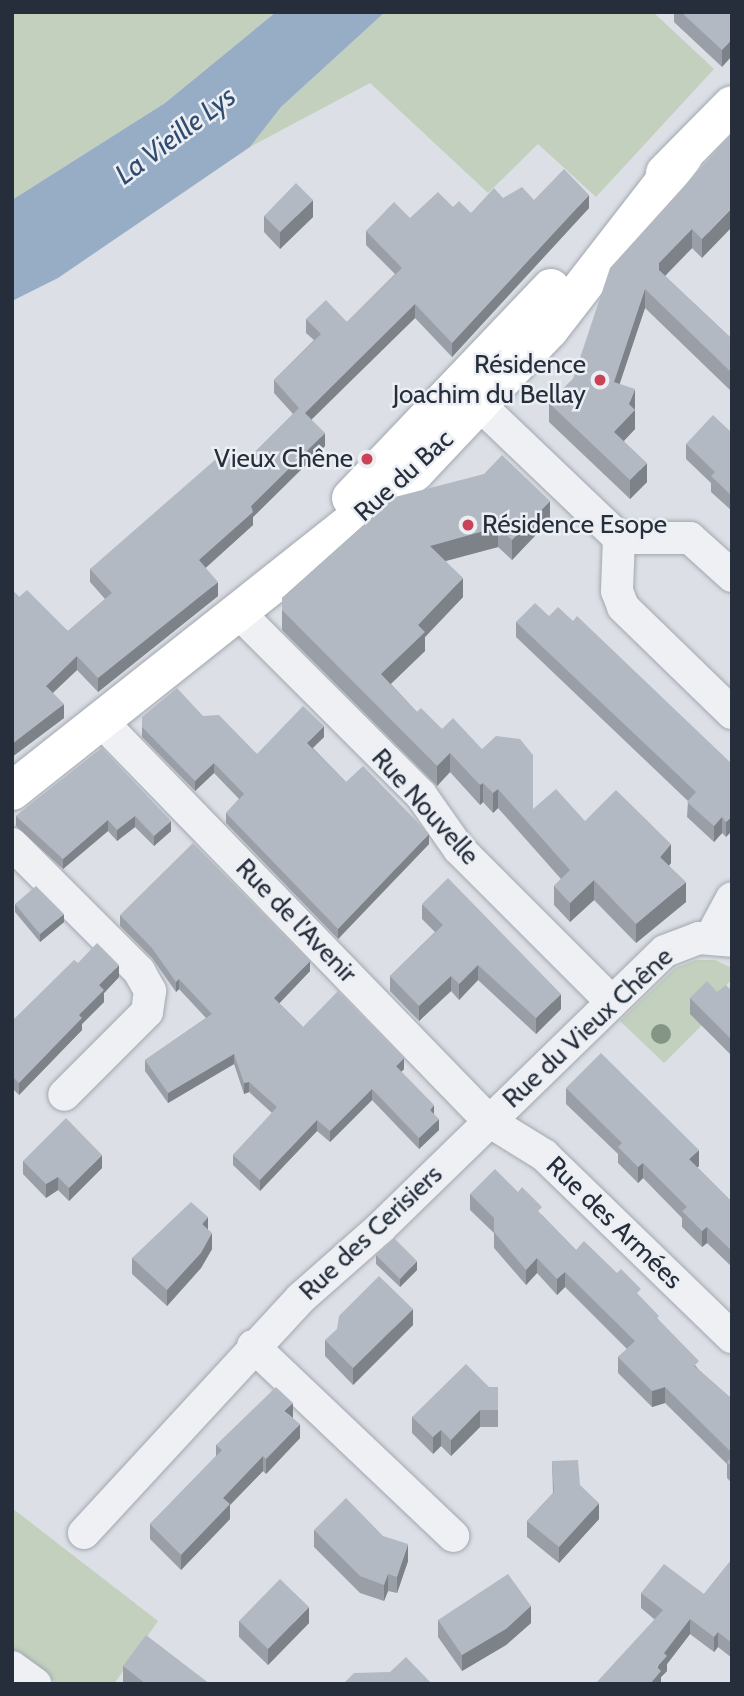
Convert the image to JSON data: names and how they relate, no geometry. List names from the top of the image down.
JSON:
{
  "streets": {
    "main road": ["Rue du Bac"],
    "street": [
      "Rue Nouvelle",
      "Rue de l'Avenir",
      "Rue du Vieux Chêne",
      "Rue des Armées",
      "Rue des Cerisiers"
    ]
  },
  "crossings": [
    ["Rue du Bac", "Rue Nouvelle"],
    ["Rue du Bac", "Rue de l'Avenir"],
    ["Rue Nouvelle", "Rue du Vieux Chêne"],
    ["Rue de l'Avenir", "Rue du Vieux Chêne"],
    ["Rue de l'Avenir", "Rue des Armées"],
    ["Rue de l'Avenir", "Rue des Cerisiers"],
    ["Rue du Vieux Chêne", "Rue des Armées"],
    ["Rue du Vieux Chêne", "Rue des Cerisiers"],
    ["Rue des Armées", "Rue des Cerisiers"]
  ],
  "water": ["La Vieille Lys"],
  "places": ["Résidence Joachim du Bellay", "Vieux Chêne", "Résidence Esope"]
}
